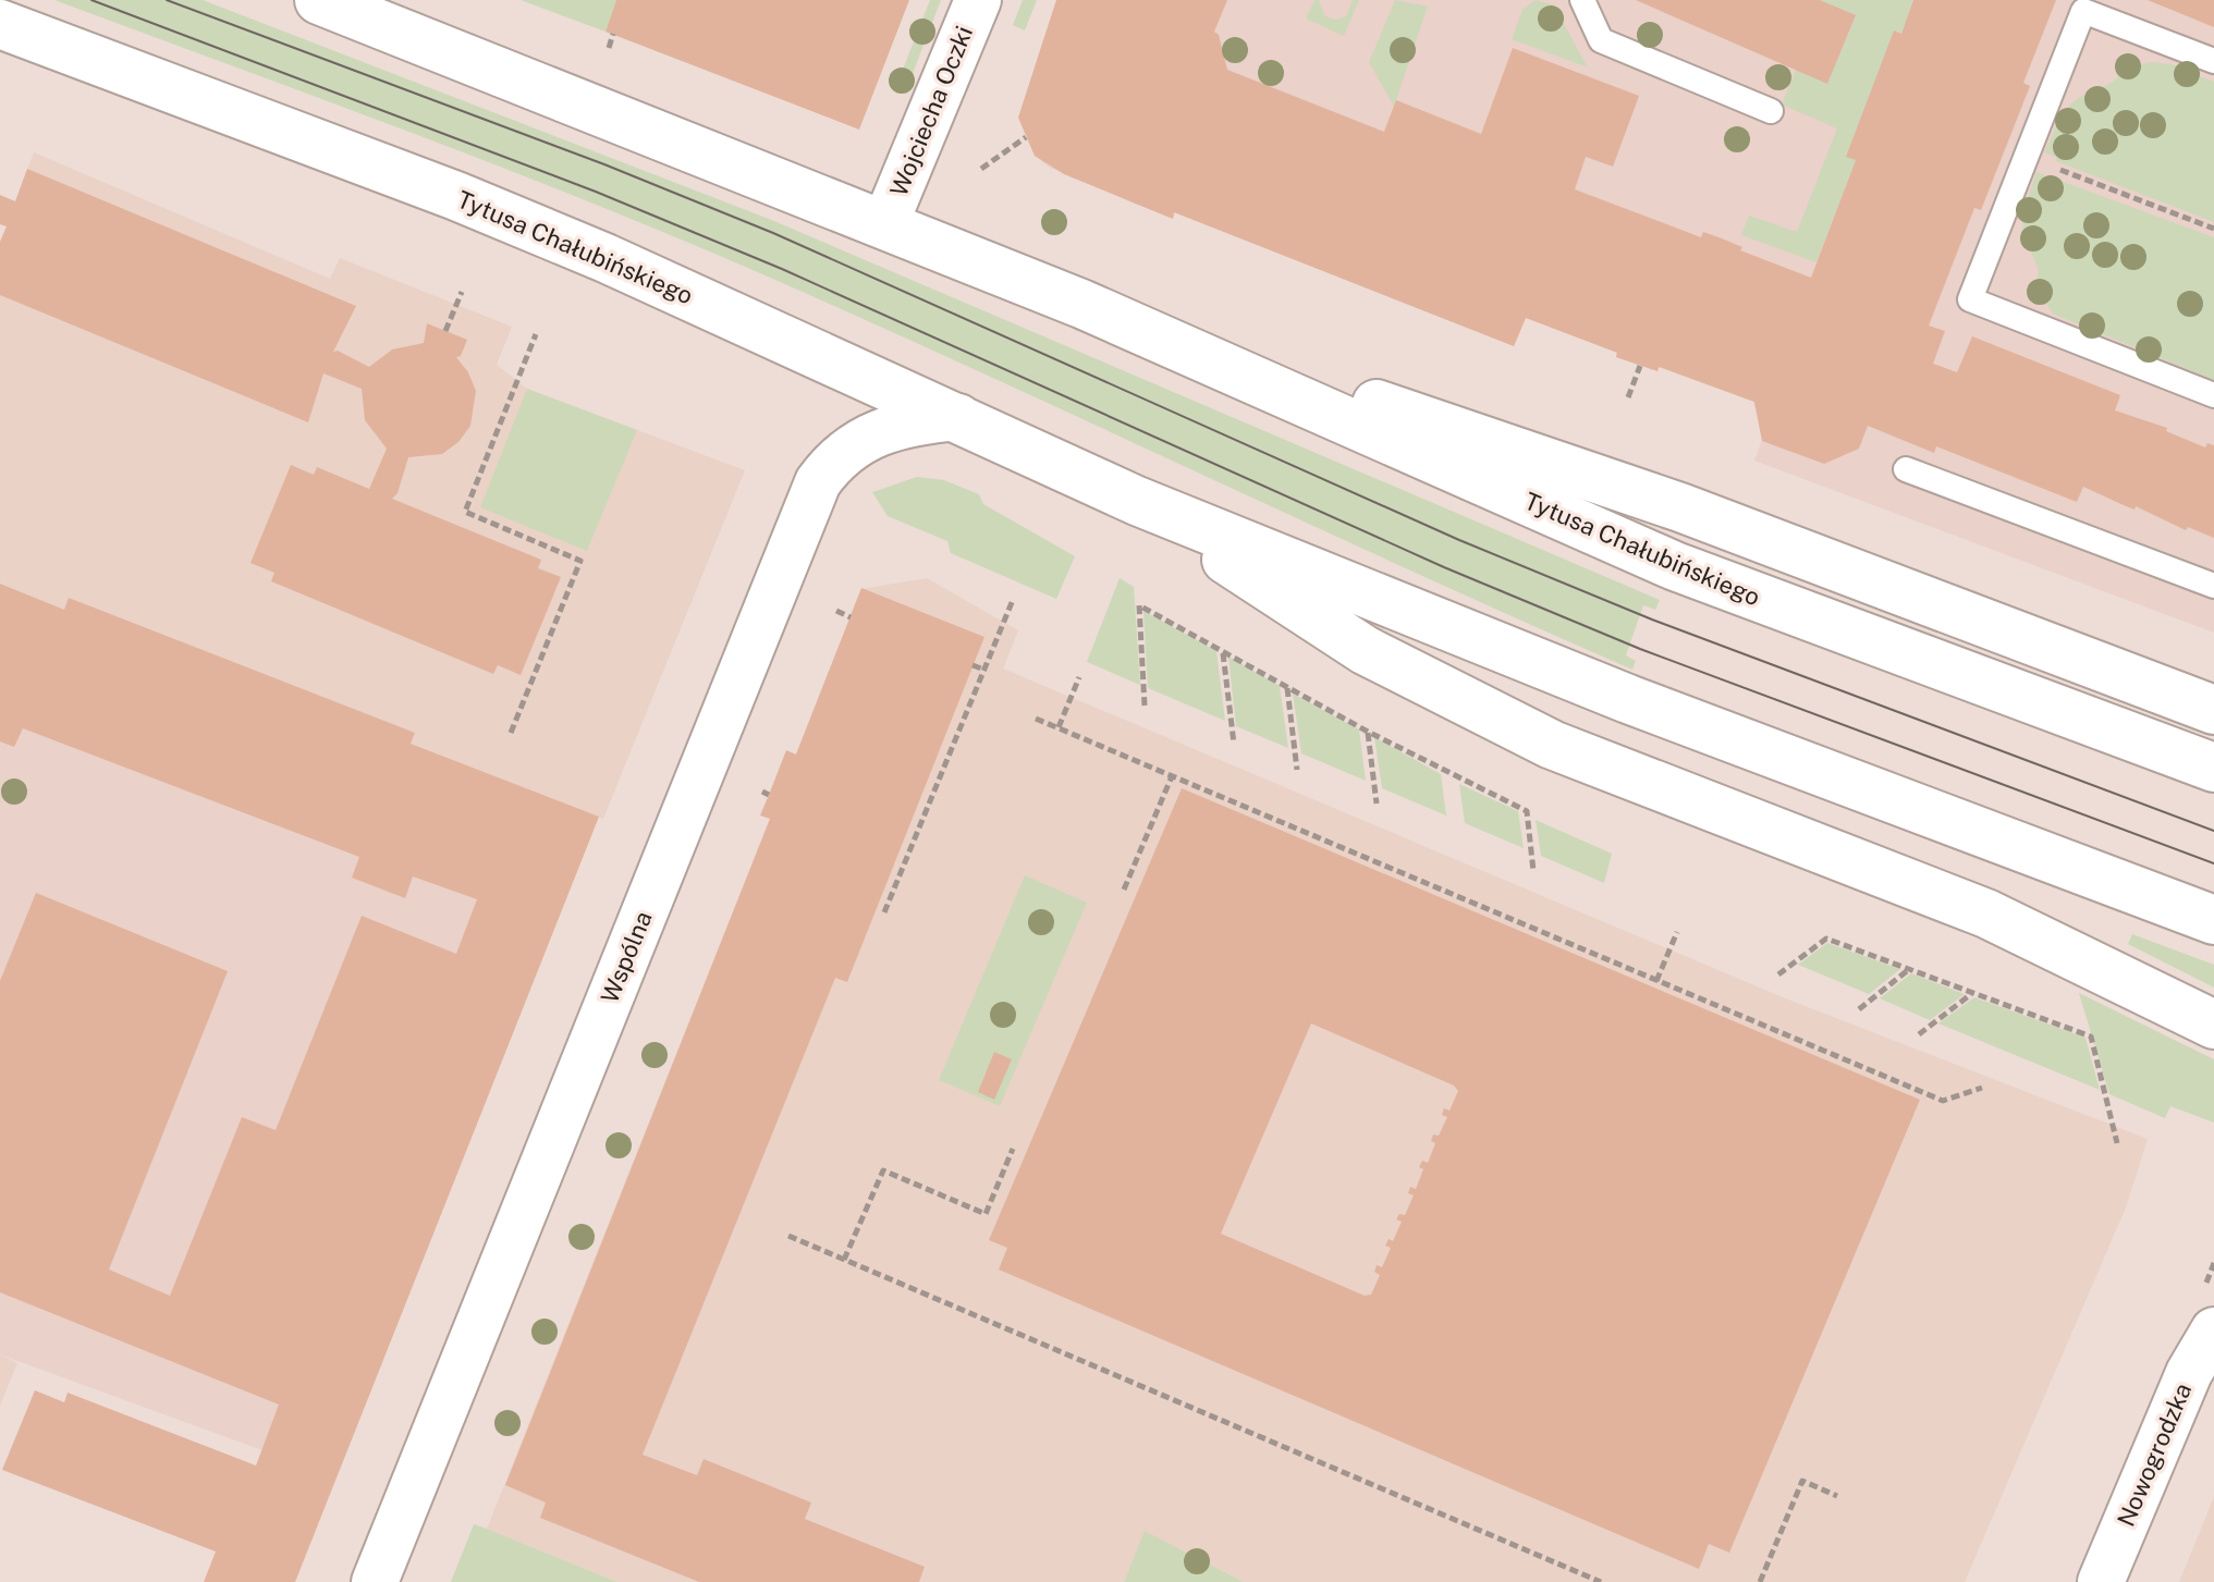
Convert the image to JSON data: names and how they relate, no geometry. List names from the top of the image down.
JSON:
{
  "streets": {
    "main road": ["Tytusa Chałubińskiego"],
    "street": ["Wojciecha Oczki", "Wspólna", "Nowogrodzka"]
  },
  "crossings": [
    ["Wojciecha Oczki", "Tytusa Chałubińskiego"],
    ["Tytusa Chałubińskiego", "Wspólna"]
  ]
}
